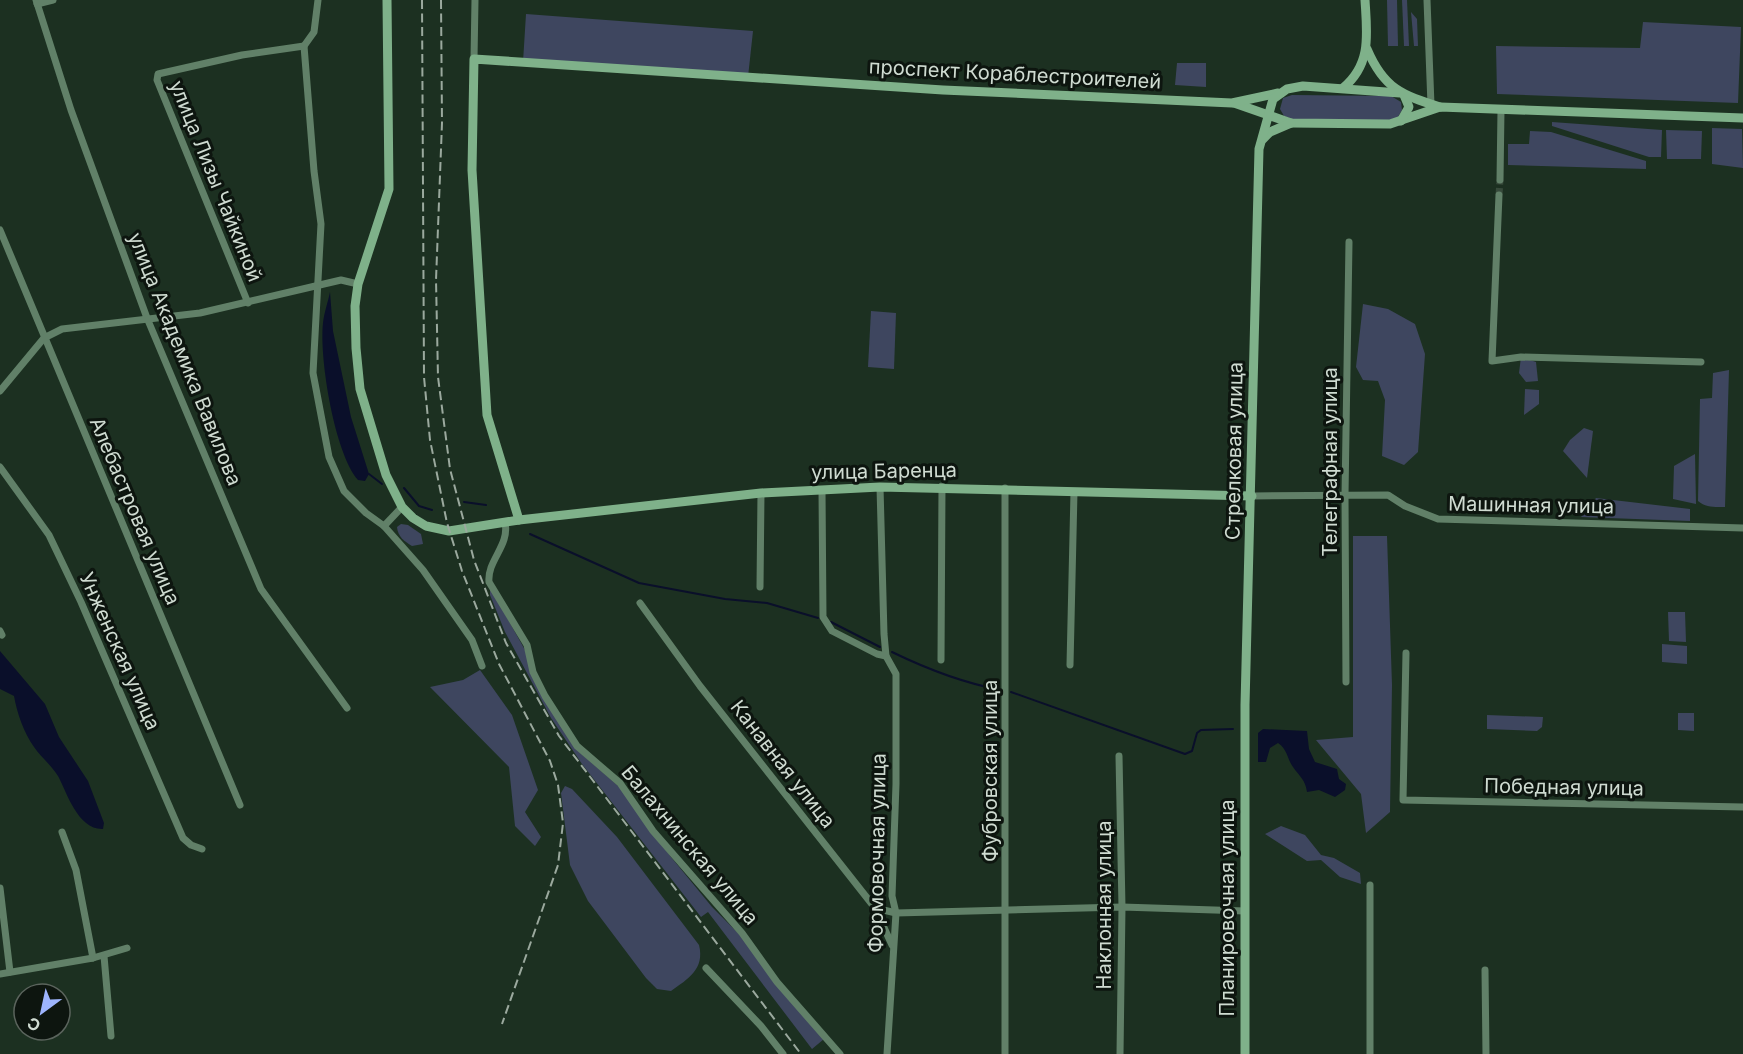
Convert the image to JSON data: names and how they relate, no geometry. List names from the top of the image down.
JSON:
{
  "streets": {
    "street": [
      "проспект Кораблестроителей",
      "улица Лизы Чайкиной",
      "улица Академика Вавилова",
      "Стрелковая улица",
      "Телеграфная улица",
      "улица Баренца",
      "Машинная улица",
      "Алебастровая улица",
      "Унженская улица",
      "Канавная улица",
      "Фубровская улица",
      "Победная улица",
      "Балахнинская улица",
      "Формовочная улица",
      "Наклонная улица",
      "Планировочная улица"
    ]
  },
  "crossings": [
    ["проспект Кораблестроителей", "Стрелковая улица"],
    ["Стрелковая улица", "улица Баренца"],
    ["Стрелковая улица", "Машинная улица"],
    ["Стрелковая улица", "Планировочная улица"],
    ["Телеграфная улица", "Машинная улица"],
    ["улица Баренца", "Машинная улица"],
    ["улица Баренца", "Фубровская улица"],
    ["улица Баренца", "Балахнинская улица"],
    ["улица Баренца", "Формовочная улица"],
    ["Канавная улица", "Формовочная улица"]
  ],
  "north": "bottom left"
}
